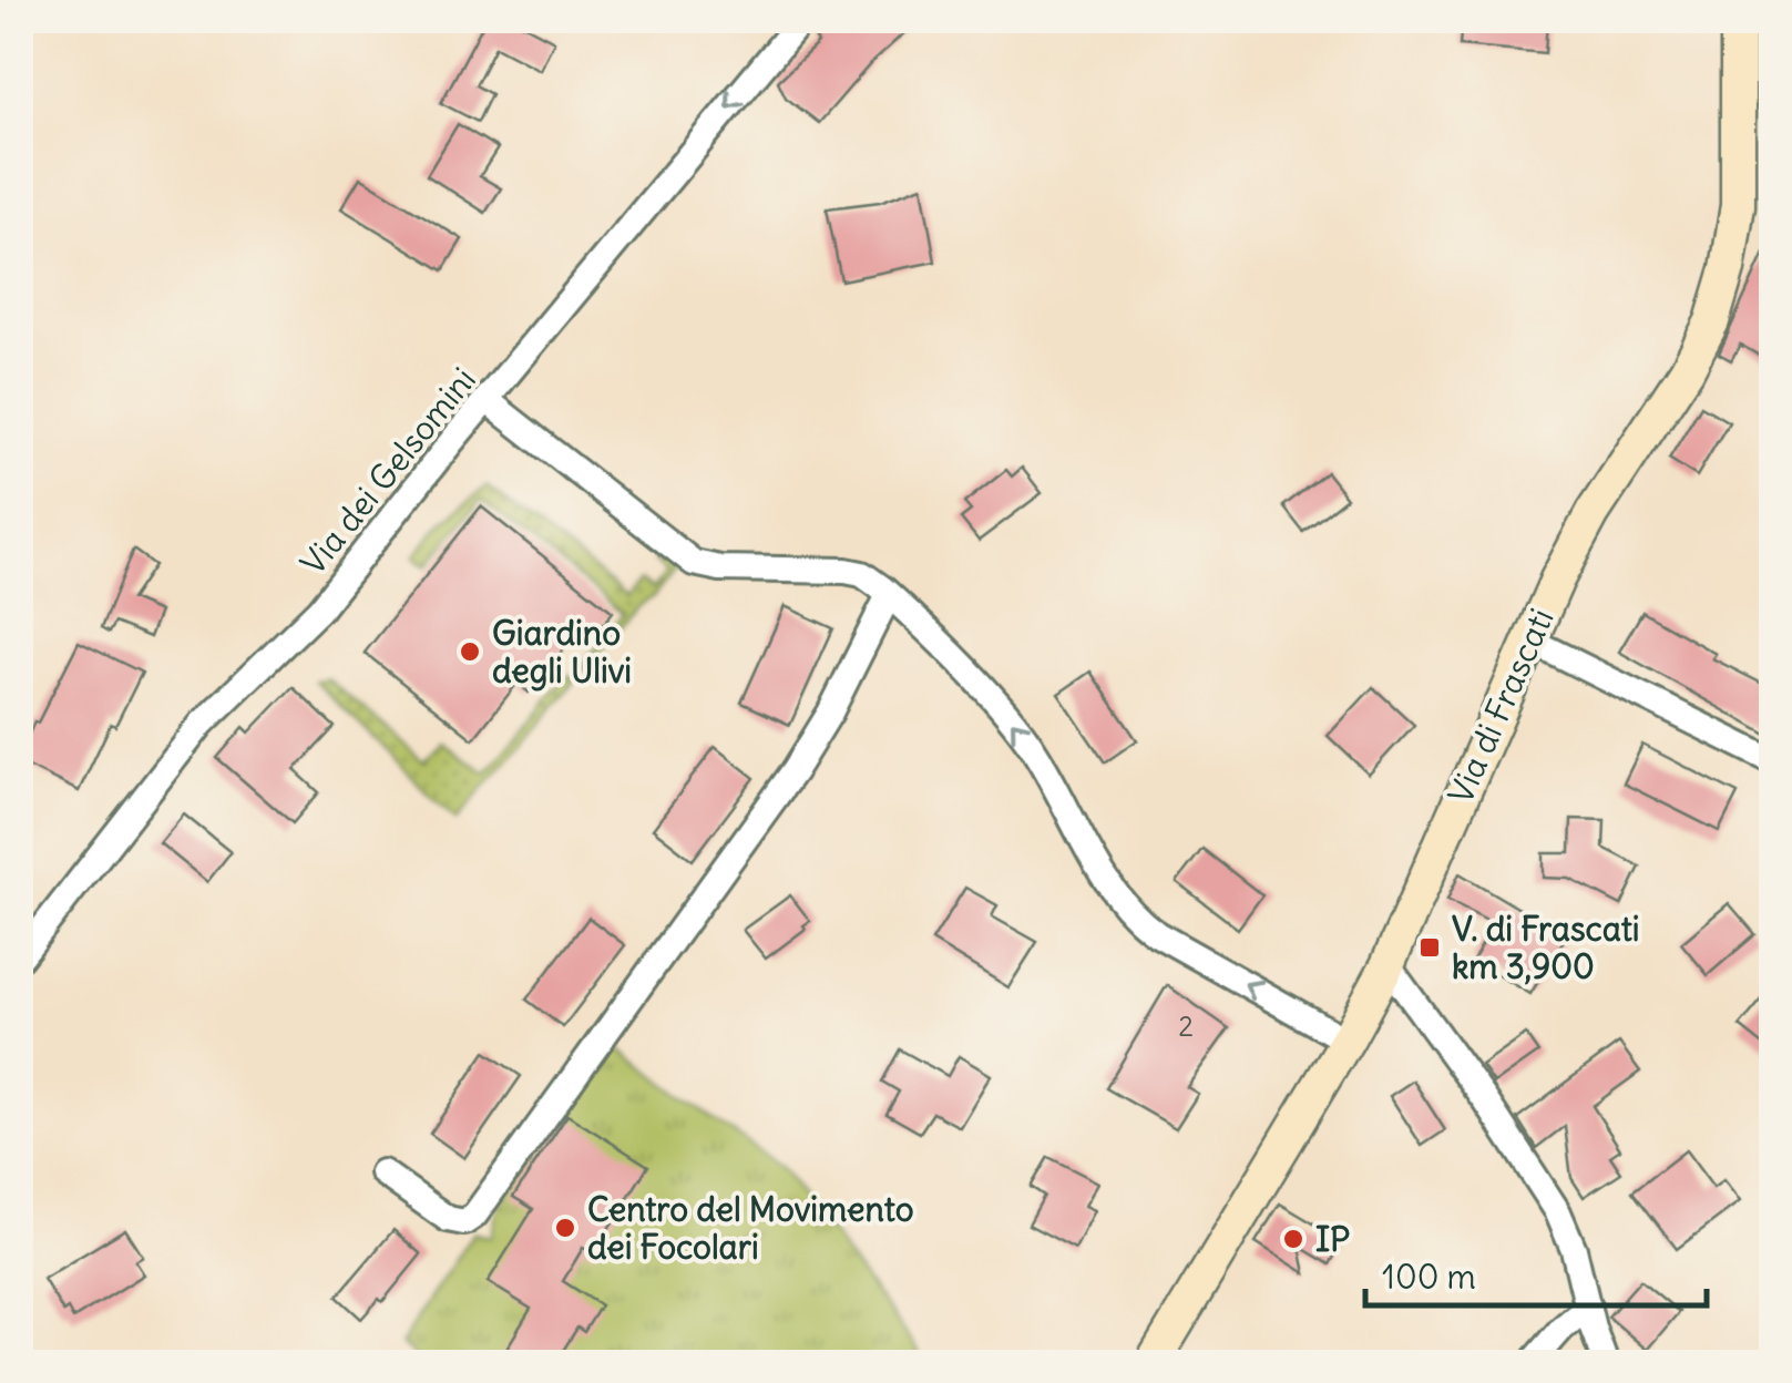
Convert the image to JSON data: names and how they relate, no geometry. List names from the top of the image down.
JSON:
{
  "streets": {
    "main road": ["Via di Frascati"],
    "street": ["Via dei Gelsomini"]
  },
  "one_way": ["Via dei Gelsomini"],
  "places": {
    "other": ["Giardino degli Ulivi", "Centro del Movimento dei Focolari", "IP"],
    "transit": ["V. di Frascati km 3,900"]
  },
  "house_numbers": ["2"],
  "scale_bar": "100 m"
}
